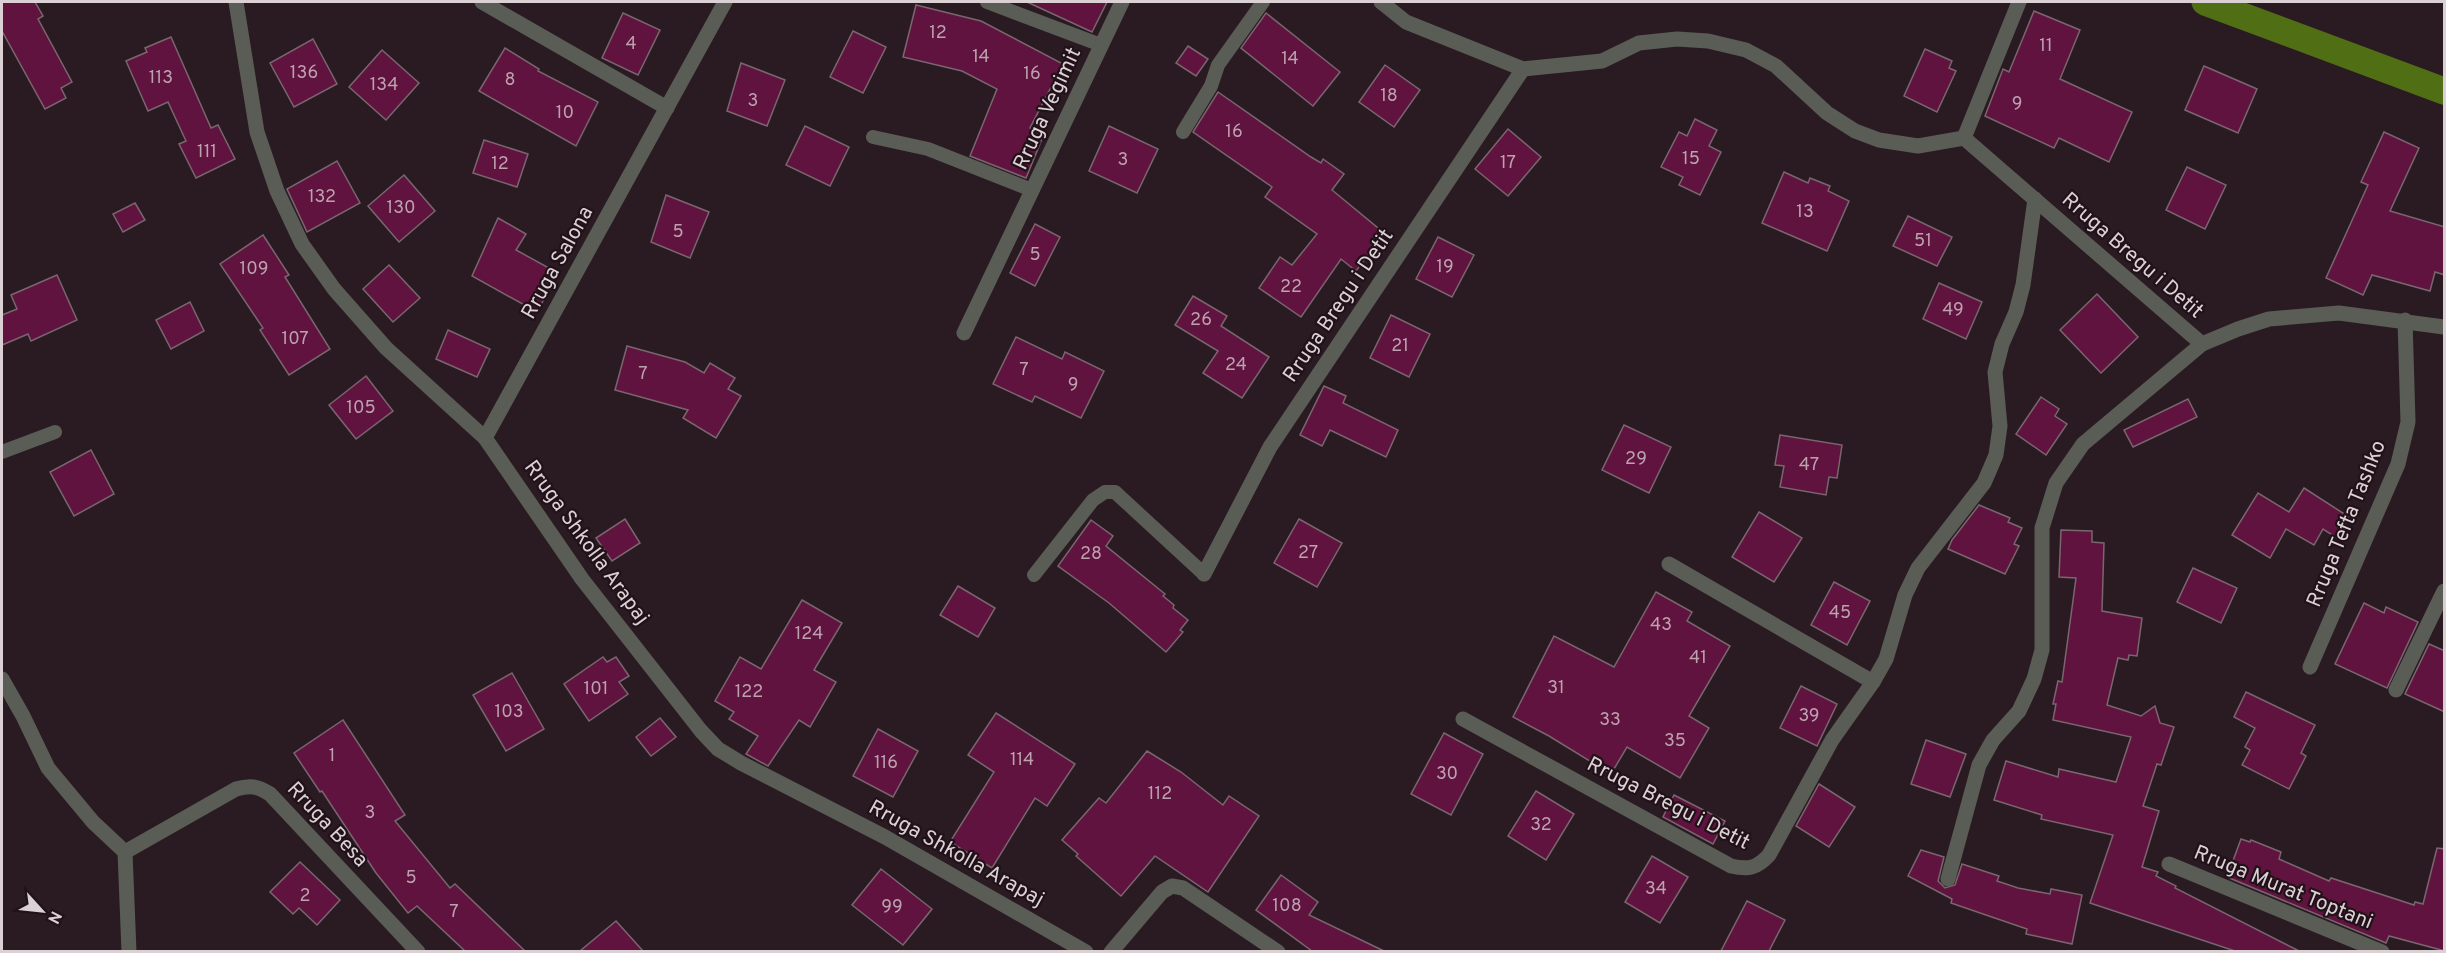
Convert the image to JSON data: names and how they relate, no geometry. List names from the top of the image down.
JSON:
{
  "streets": {
    "street": [
      "Rruga Vegimit",
      "Rruga Bregu i Detit",
      "Rruga Salona",
      "Rruga Tefta Tashko",
      "Rruga Shkolla Arapaj",
      "Rruga Besa",
      "Rruga Murat Toptani"
    ]
  },
  "crossings": [
    ["Rruga Salona", "Rruga Shkolla Arapaj"]
  ],
  "house_numbers": [
    "12",
    "4",
    "11",
    "14",
    "14",
    "136",
    "16",
    "113",
    "8",
    "134",
    "18",
    "3",
    "9",
    "10",
    "16",
    "111",
    "15",
    "3",
    "17",
    "12",
    "132",
    "130",
    "13",
    "5",
    "51",
    "5",
    "19",
    "109",
    "22",
    "49",
    "26",
    "107",
    "21",
    "24",
    "7",
    "7",
    "9",
    "105",
    "29",
    "47",
    "27",
    "28",
    "45",
    "43",
    "124",
    "41",
    "31",
    "101",
    "122",
    "103",
    "39",
    "33",
    "35",
    "1",
    "114",
    "116",
    "30",
    "112",
    "3",
    "32",
    "5",
    "34",
    "2",
    "108",
    "99",
    "7"
  ],
  "north": "bottom right"
}
